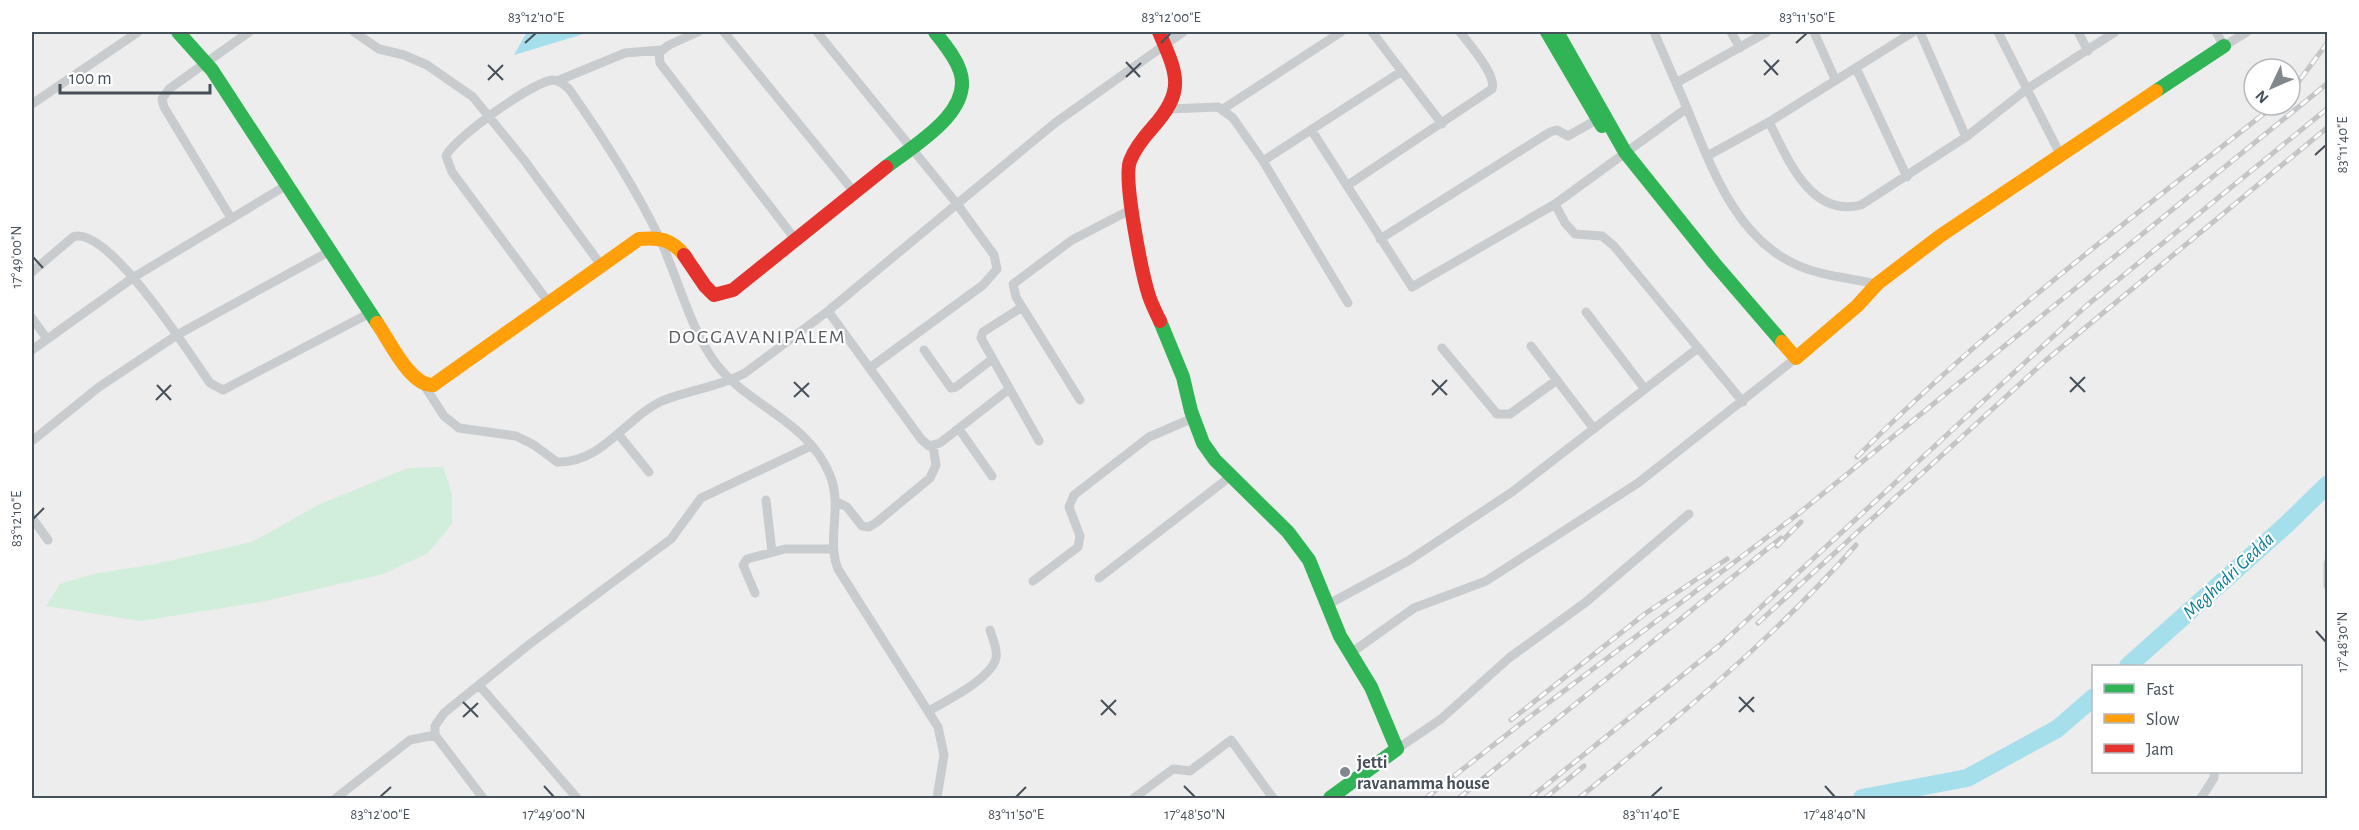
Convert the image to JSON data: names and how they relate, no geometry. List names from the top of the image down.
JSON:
{
  "districts": ["DOGGAVANIPALEM"],
  "water": ["Meghadri Gedda"],
  "places": ["jetti ravanamma house"],
  "legend": ["Fast", "Slow", "Jam"],
  "scale_bar": "100 m",
  "north": "bottom left",
  "coordinates": [
    "83°12'10\"E",
    "83°12'00\"E",
    "83°11'50\"E",
    "83°11'40\"E",
    "17°49'00\"N",
    "17°48'30\"N",
    "17°48'50\"N",
    "17°48'40\"N"
  ]
}
